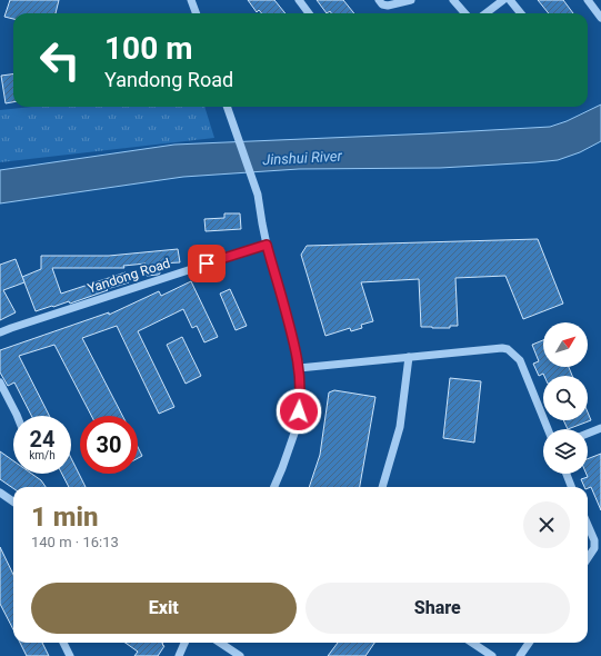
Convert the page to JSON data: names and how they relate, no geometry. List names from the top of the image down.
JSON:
{
  "streets": {
    "street": ["Yandong Road"]
  },
  "water": ["Jinshui River"],
  "north": "top right",
  "page": {
    "turn": ["100 m", "Yandong Road"],
    "speed": "24 km/h",
    "limit": "30",
    "heading": ["1 min", "140 m · 16:13"],
    "buttons": ["Exit", "Share"]
  }
}
